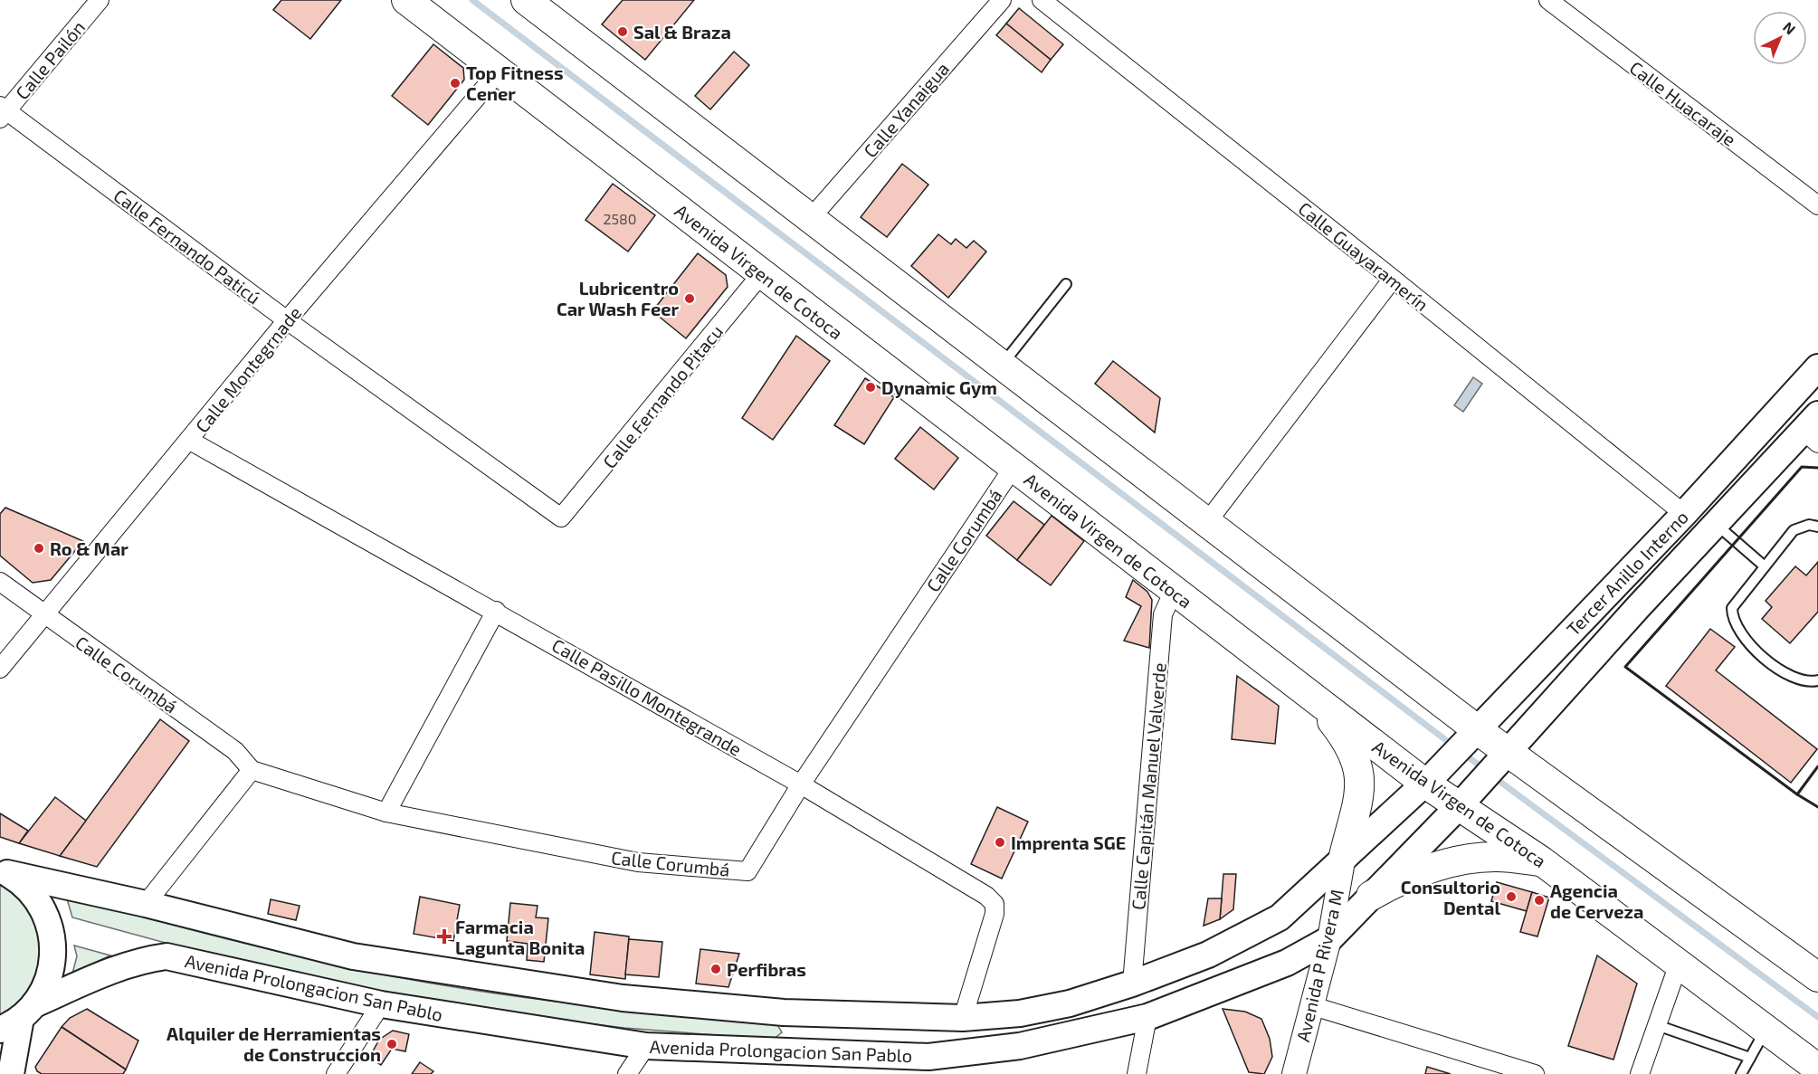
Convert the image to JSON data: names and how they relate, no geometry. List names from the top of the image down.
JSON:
{
  "streets": {
    "main road": ["Avenida Virgen de Cotoca", "Tercer Anillo Interno", "Avenida Prolongacion San Pablo"],
    "street": [
      "Calle Pailón",
      "Calle Huacaraje",
      "Calle Yanaigua",
      "Calle Fernando Paticú",
      "Calle Guayaramerín",
      "Calle Montegrnade",
      "Calle Fernando Pitacu",
      "Calle Corumbá",
      "Calle Pasillo Montegrande",
      "Calle Capitán Manuel Valverde",
      "Avenida P Rivera M"
    ]
  },
  "crossings": [
    ["Calle Pailón", "Calle Fernando Paticú"],
    ["Calle Fernando Paticú", "Calle Montegrnade"],
    ["Calle Fernando Paticú", "Calle Fernando Pitacu"],
    ["Calle Guayaramerín", "Tercer Anillo Interno"],
    ["Avenida Virgen de Cotoca", "Calle Montegrnade"],
    ["Avenida Virgen de Cotoca", "Calle Fernando Pitacu"],
    ["Avenida Virgen de Cotoca", "Calle Corumbá"],
    ["Avenida Virgen de Cotoca", "Tercer Anillo Interno"],
    ["Avenida Virgen de Cotoca", "Calle Capitán Manuel Valverde"],
    ["Avenida Virgen de Cotoca", "Avenida Prolongacion San Pablo"],
    ["Calle Montegrnade", "Calle Corumbá"],
    ["Calle Montegrnade", "Calle Pasillo Montegrande"],
    ["Calle Corumbá", "Calle Pasillo Montegrande"],
    ["Tercer Anillo Interno", "Avenida Prolongacion San Pablo"],
    ["Avenida P Rivera M", "Avenida Prolongacion San Pablo"]
  ],
  "places": {
    "other": [
      "Sal & Braza",
      "Top Fitness Cener",
      "Lubricentro Car Wash Feer",
      "Dynamic Gym",
      "Ro & Mar",
      "Imprenta SGE",
      "Consultorio Dental",
      "Agencia de Cerveza",
      "Perfibras",
      "Alquiler de Herramientas de Construccion"
    ],
    "health": ["Farmacia Lagunta Bonita"]
  },
  "house_numbers": ["2580"],
  "north": "top right"
}
